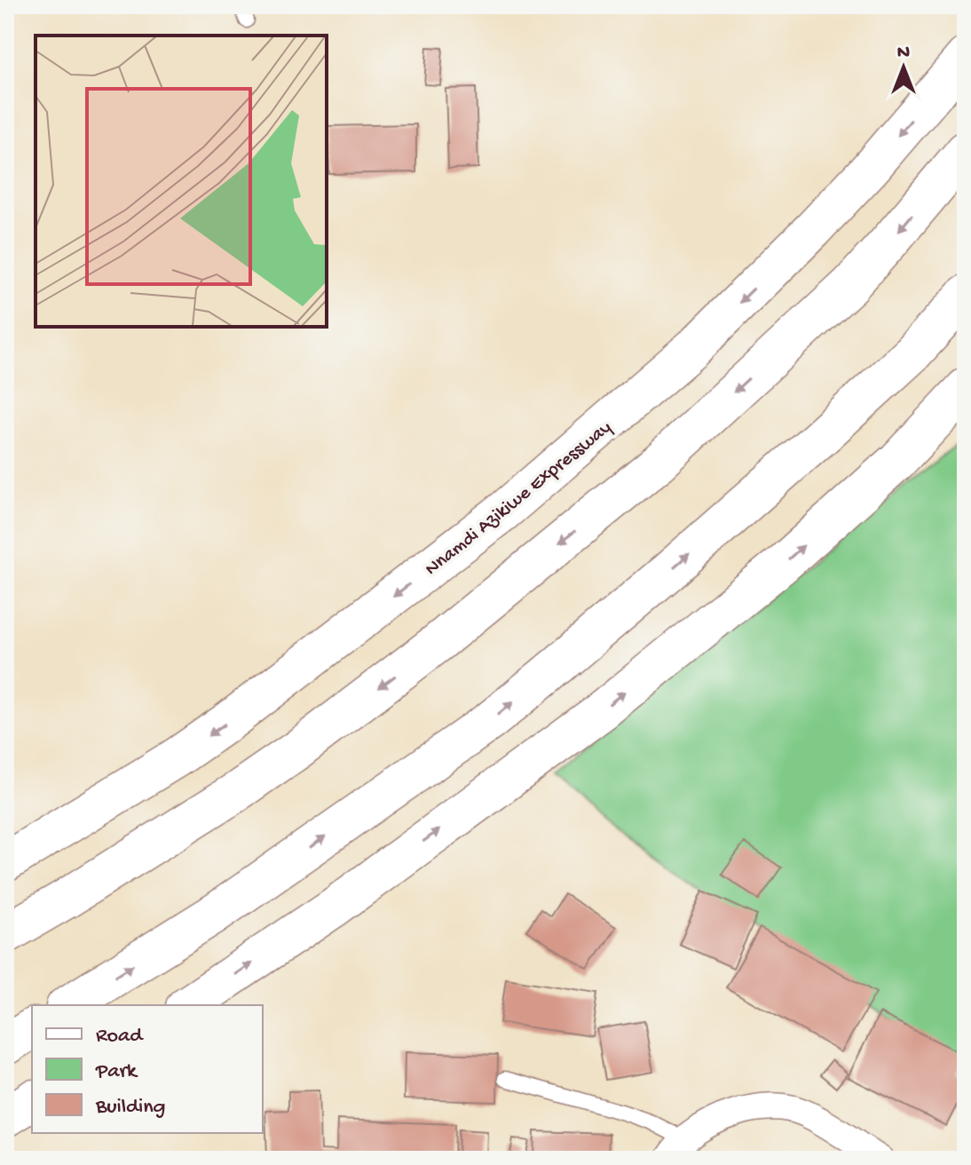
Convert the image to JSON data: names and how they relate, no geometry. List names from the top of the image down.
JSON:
{
  "streets": {
    "highway": ["Nnamdi Azikiwe Expressway"]
  },
  "legend": ["Road", "Park", "Building"],
  "north": "top"
}
